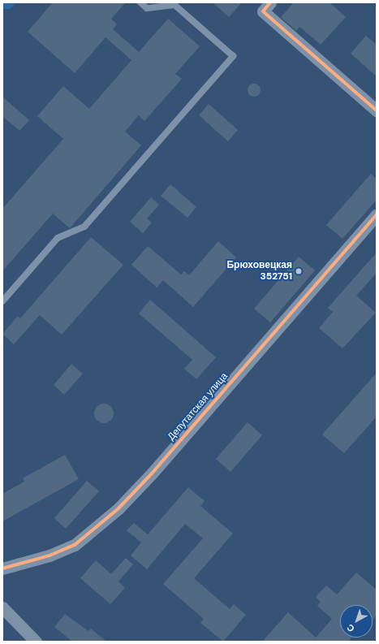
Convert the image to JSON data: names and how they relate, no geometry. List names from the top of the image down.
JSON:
{
  "streets": {
    "street": ["Депутатская улица"]
  },
  "places": ["Брюховецкая 352751"],
  "north": "bottom left"
}
